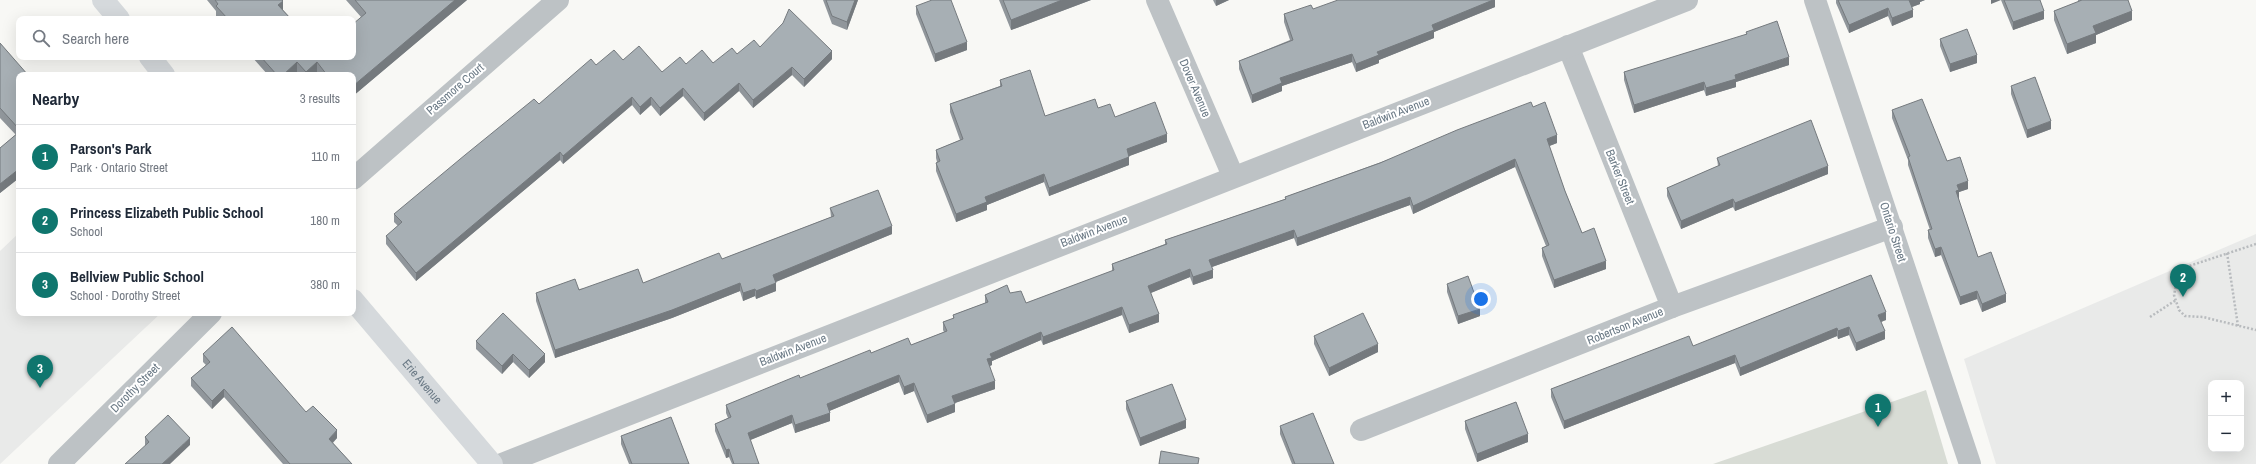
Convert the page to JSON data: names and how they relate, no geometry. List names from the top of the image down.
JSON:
{
  "streets": {
    "main road": ["Erie Avenue"],
    "street": [
      "Dover Avenue",
      "Passmore Court",
      "Baldwin Avenue",
      "Barker Street",
      "Ontario Street",
      "Robertson Avenue",
      "Dorothy Street"
    ]
  },
  "crossings": [
    ["Dover Avenue", "Baldwin Avenue"],
    ["Baldwin Avenue", "Barker Street"],
    ["Barker Street", "Robertson Avenue"],
    ["Ontario Street", "Robertson Avenue"]
  ],
  "page": {
    "search": "Search here",
    "heading": ["Nearby", "3 results"],
    "list": [
      {
        "mark": "1",
        "name": "Parson's Park",
        "note": "Park · Ontario Street",
        "value": "110 m"
      },
      {
        "mark": "2",
        "name": "Princess Elizabeth Public School",
        "note": "School",
        "value": "180 m"
      },
      {
        "mark": "3",
        "name": "Bellview Public School",
        "note": "School · Dorothy Street",
        "value": "380 m"
      }
    ],
    "pins": ["2", "3", "1"],
    "map_buttons": ["+", "−"]
  }
}
